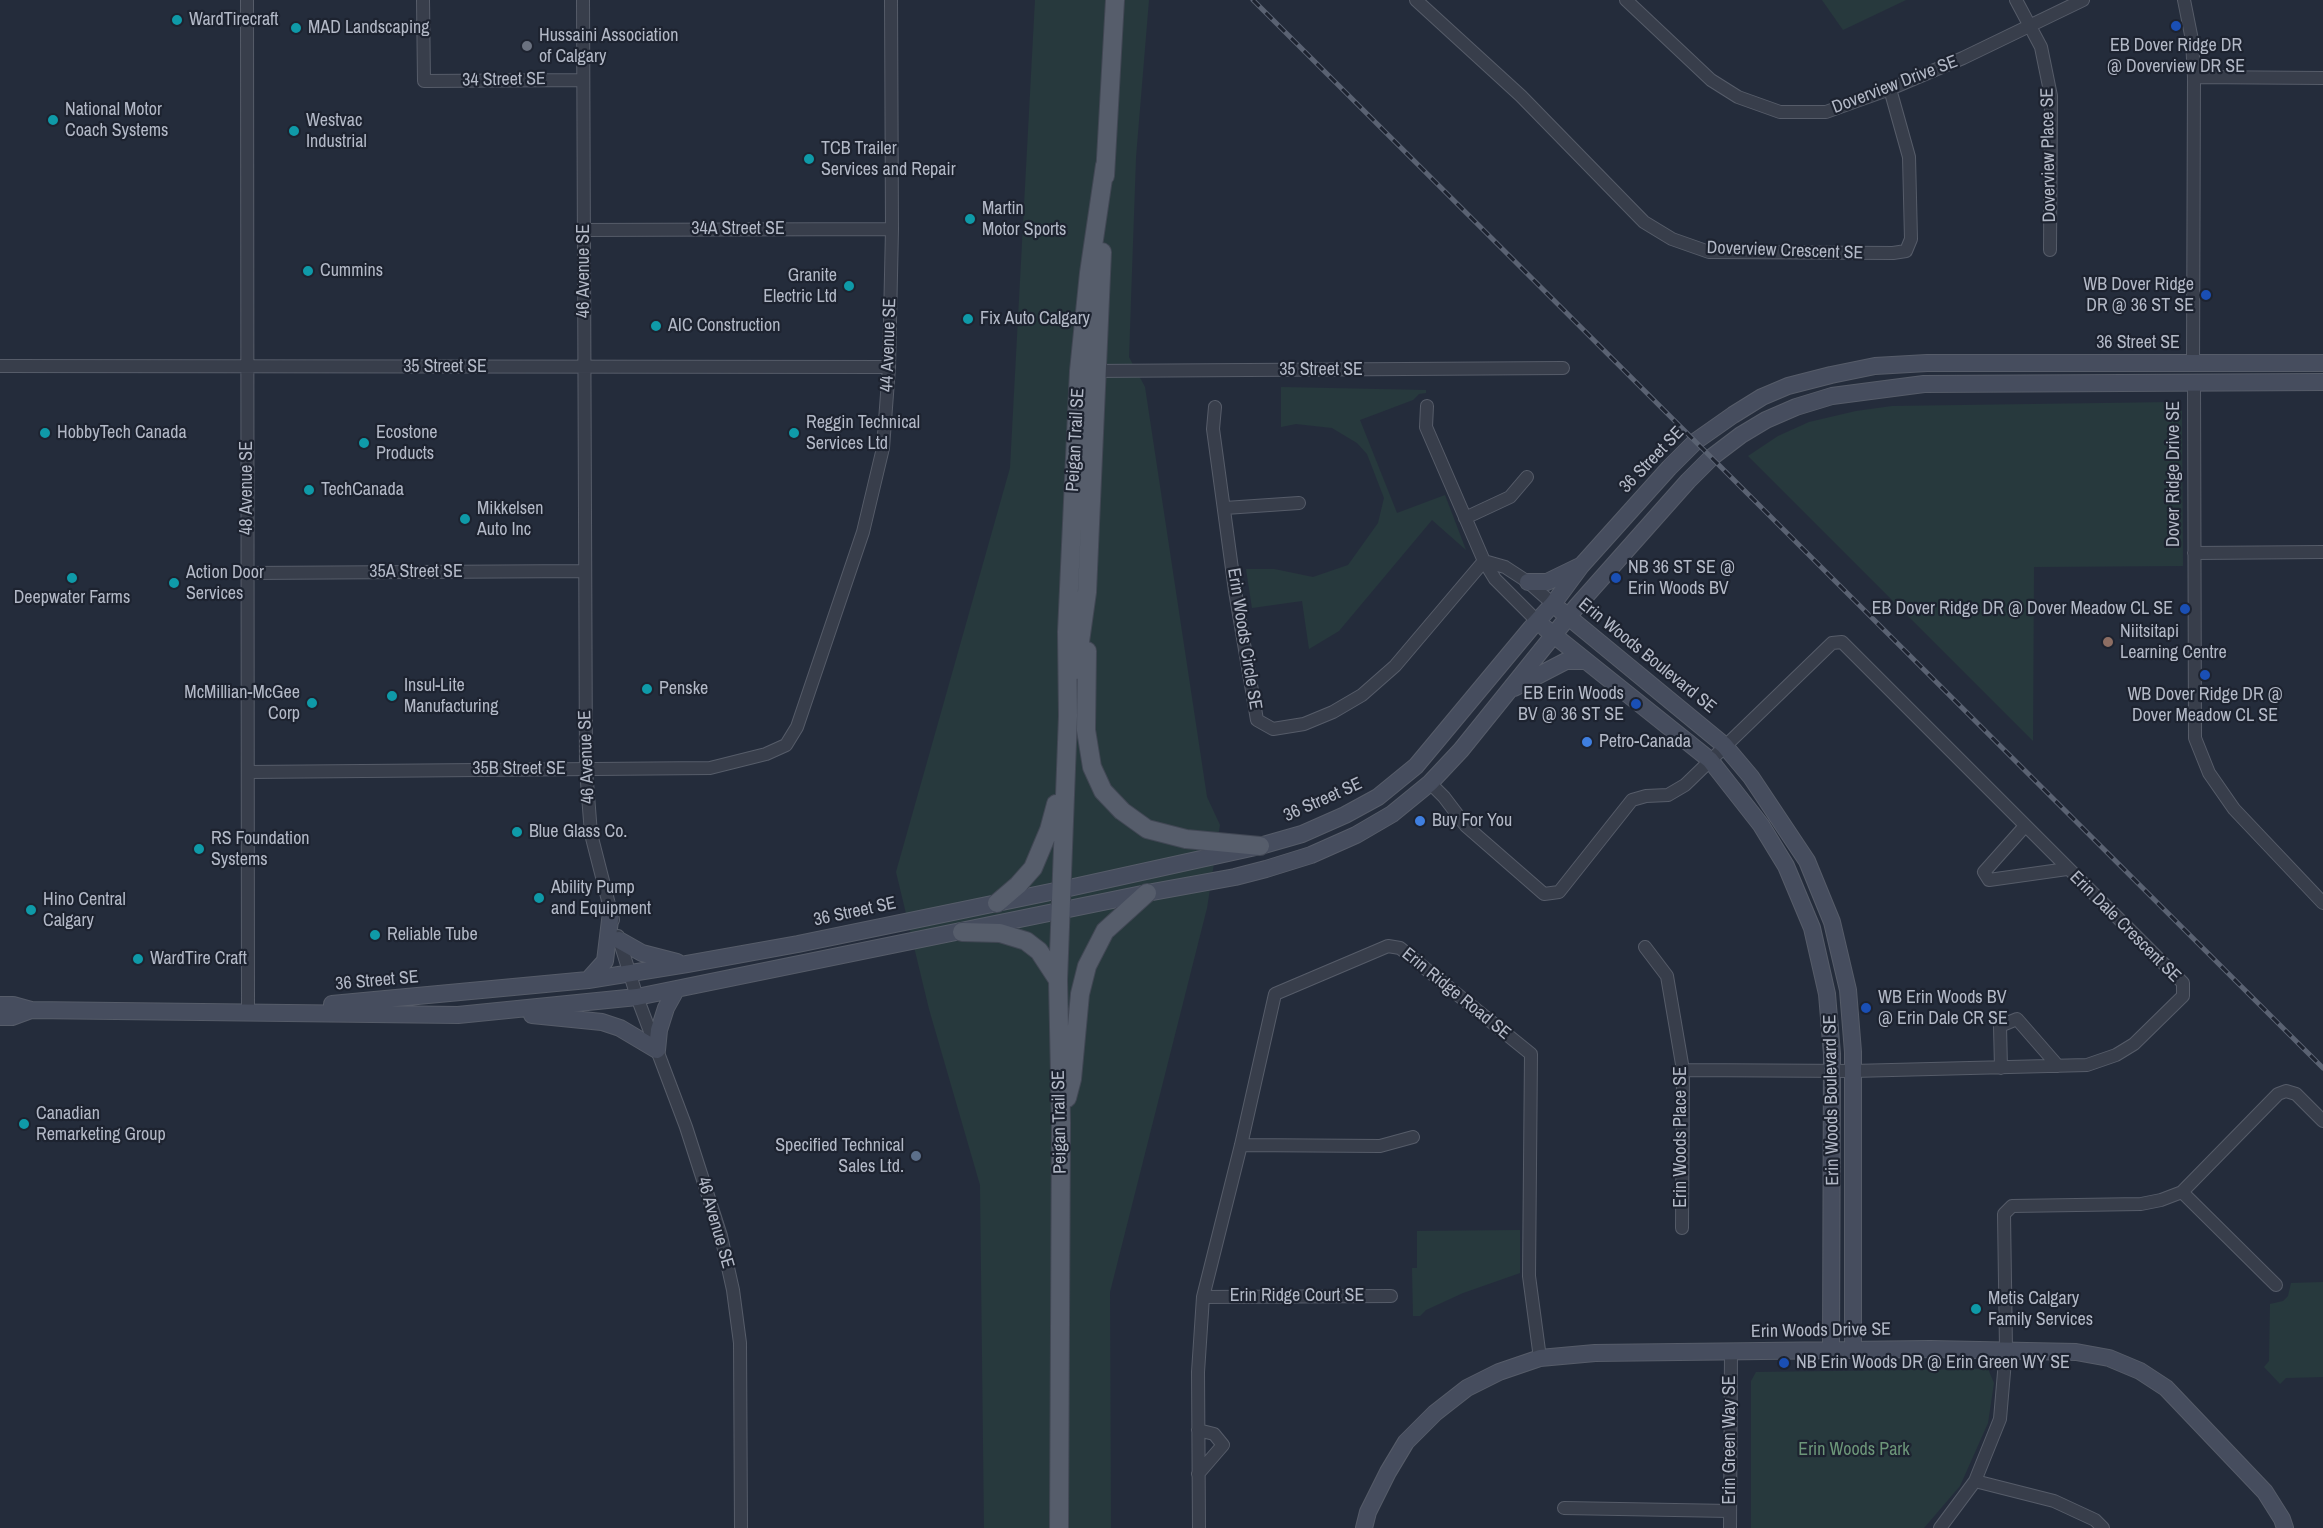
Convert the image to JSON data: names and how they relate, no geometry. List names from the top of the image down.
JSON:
{
  "streets": {
    "main road": ["Peigan Trail SE"],
    "street": [
      "34 Street SE",
      "Doverview Drive SE",
      "Doverview Place SE",
      "34A Street SE",
      "Doverview Crescent SE",
      "46 Avenue SE",
      "36 Street SE",
      "44 Avenue SE",
      "35 Street SE",
      "Dover Ridge Drive SE",
      "48 Avenue SE",
      "35A Street SE",
      "Erin Woods Circle SE",
      "Erin Woods Boulevard SE",
      "35B Street SE",
      "Erin Dale Crescent SE",
      "Erin Ridge Road SE",
      "Erin Woods Place SE",
      "Erin Ridge Court SE",
      "Erin Woods Drive SE",
      "Erin Green Way SE"
    ]
  },
  "crossings": [
    ["34 Street SE", "46 Avenue SE"],
    ["Doverview Drive SE", "Doverview Place SE"],
    ["Doverview Drive SE", "Doverview Crescent SE"],
    ["34A Street SE", "46 Avenue SE"],
    ["34A Street SE", "44 Avenue SE"],
    ["46 Avenue SE", "36 Street SE"],
    ["46 Avenue SE", "35 Street SE"],
    ["46 Avenue SE", "35A Street SE"],
    ["46 Avenue SE", "35B Street SE"],
    ["36 Street SE", "Peigan Trail SE"],
    ["36 Street SE", "Dover Ridge Drive SE"],
    ["36 Street SE", "48 Avenue SE"],
    ["36 Street SE", "Erin Woods Boulevard SE"],
    ["36 Street SE", "Erin Dale Crescent SE"],
    ["44 Avenue SE", "35 Street SE"],
    ["44 Avenue SE", "35B Street SE"],
    ["35 Street SE", "Peigan Trail SE"],
    ["35 Street SE", "48 Avenue SE"],
    ["48 Avenue SE", "35A Street SE"],
    ["48 Avenue SE", "35B Street SE"],
    ["Erin Woods Boulevard SE", "Erin Dale Crescent SE"],
    ["Erin Woods Boulevard SE", "Erin Woods Drive SE"],
    ["Erin Dale Crescent SE", "Erin Woods Place SE"],
    ["Erin Ridge Road SE", "Erin Ridge Court SE"],
    ["Erin Ridge Road SE", "Erin Woods Drive SE"],
    ["Erin Woods Drive SE", "Erin Green Way SE"]
  ],
  "parks": ["Erin Woods Park"],
  "places": [
    "WardTirecraft",
    "EB Dover Ridge DR @ Doverview DR SE",
    "MAD Landscaping",
    "Hussaini Association of Calgary",
    "National Motor Coach Systems",
    "Westvac Industrial",
    "TCB Trailer Services and Repair",
    "Martin Motor Sports",
    "Cummins",
    "Granite Electric Ltd",
    "WB Dover Ridge DR @ 36 ST SE",
    "Fix Auto Calgary",
    "AIC Construction",
    "HobbyTech Canada",
    "Reggin Technical Services Ltd",
    "Ecostone Products",
    "TechCanada",
    "Mikkelsen Auto Inc",
    "Deepwater Farms",
    "NB 36 ST SE @ Erin Woods BV",
    "Action Door Services",
    "EB Dover Ridge DR @ Dover Meadow CL SE",
    "Niitsitapi Learning Centre",
    "WB Dover Ridge DR @ Dover Meadow CL SE",
    "Penske",
    "Insul-Lite Manufacturing",
    "McMillian-McGee Corp",
    "EB Erin Woods BV @ 36 ST SE",
    "Petro-Canada",
    "Buy For You",
    "Blue Glass Co.",
    "RS Foundation Systems",
    "Ability Pump and Equipment",
    "Hino Central Calgary",
    "Reliable Tube",
    "WardTire Craft",
    "WB Erin Woods BV @ Erin Dale CR SE",
    "Canadian Remarketing Group",
    "Specified Technical Sales Ltd.",
    "Metis Calgary Family Services",
    "NB Erin Woods DR @ Erin Green WY SE"
  ]
}
